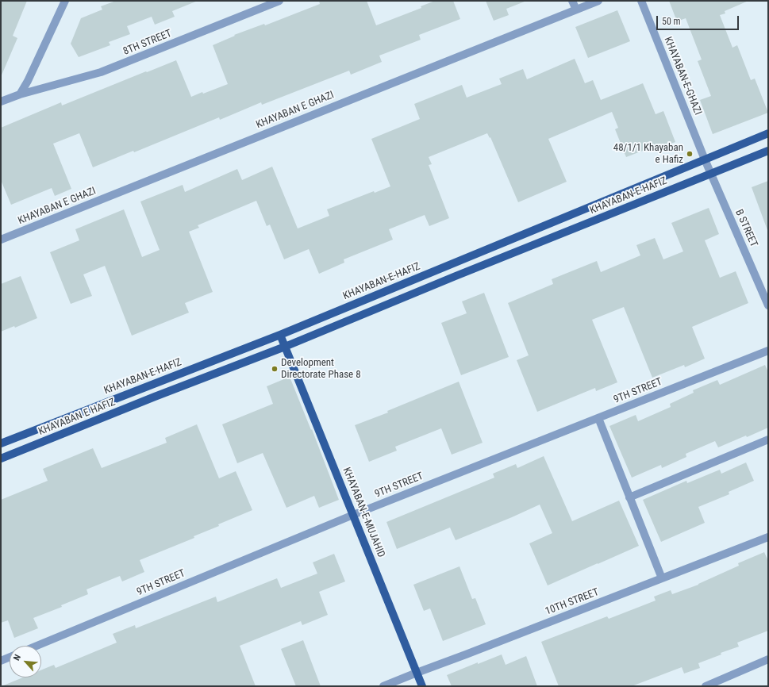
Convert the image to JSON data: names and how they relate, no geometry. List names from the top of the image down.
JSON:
{
  "streets": {
    "main road": ["KHAYABAN-E-HAFIZ", "KHAYABAN E HAFIZ", "KHAYABAN-E-MUJAHID"],
    "street": [
      "8TH STREET",
      "KHAYABAN-E-GHAZI",
      "KHAYABAN E GHAZI",
      "B STREET",
      "9TH STREET",
      "10TH STREET"
    ]
  },
  "crossings": [
    ["KHAYABAN-E-GHAZI", "KHAYABAN-E-HAFIZ"],
    ["KHAYABAN-E-GHAZI", "B STREET"],
    ["KHAYABAN-E-HAFIZ", "B STREET"],
    ["KHAYABAN-E-HAFIZ", "KHAYABAN E HAFIZ"],
    ["KHAYABAN-E-HAFIZ", "KHAYABAN-E-MUJAHID"],
    ["9TH STREET", "KHAYABAN-E-MUJAHID"],
    ["KHAYABAN E HAFIZ", "KHAYABAN-E-MUJAHID"],
    ["KHAYABAN-E-MUJAHID", "10TH STREET"]
  ],
  "places": ["48/1/1 Khayaban e Hafiz", "Development Directorate Phase 8"],
  "scale_bar": "50 m",
  "north": "top left"
}
